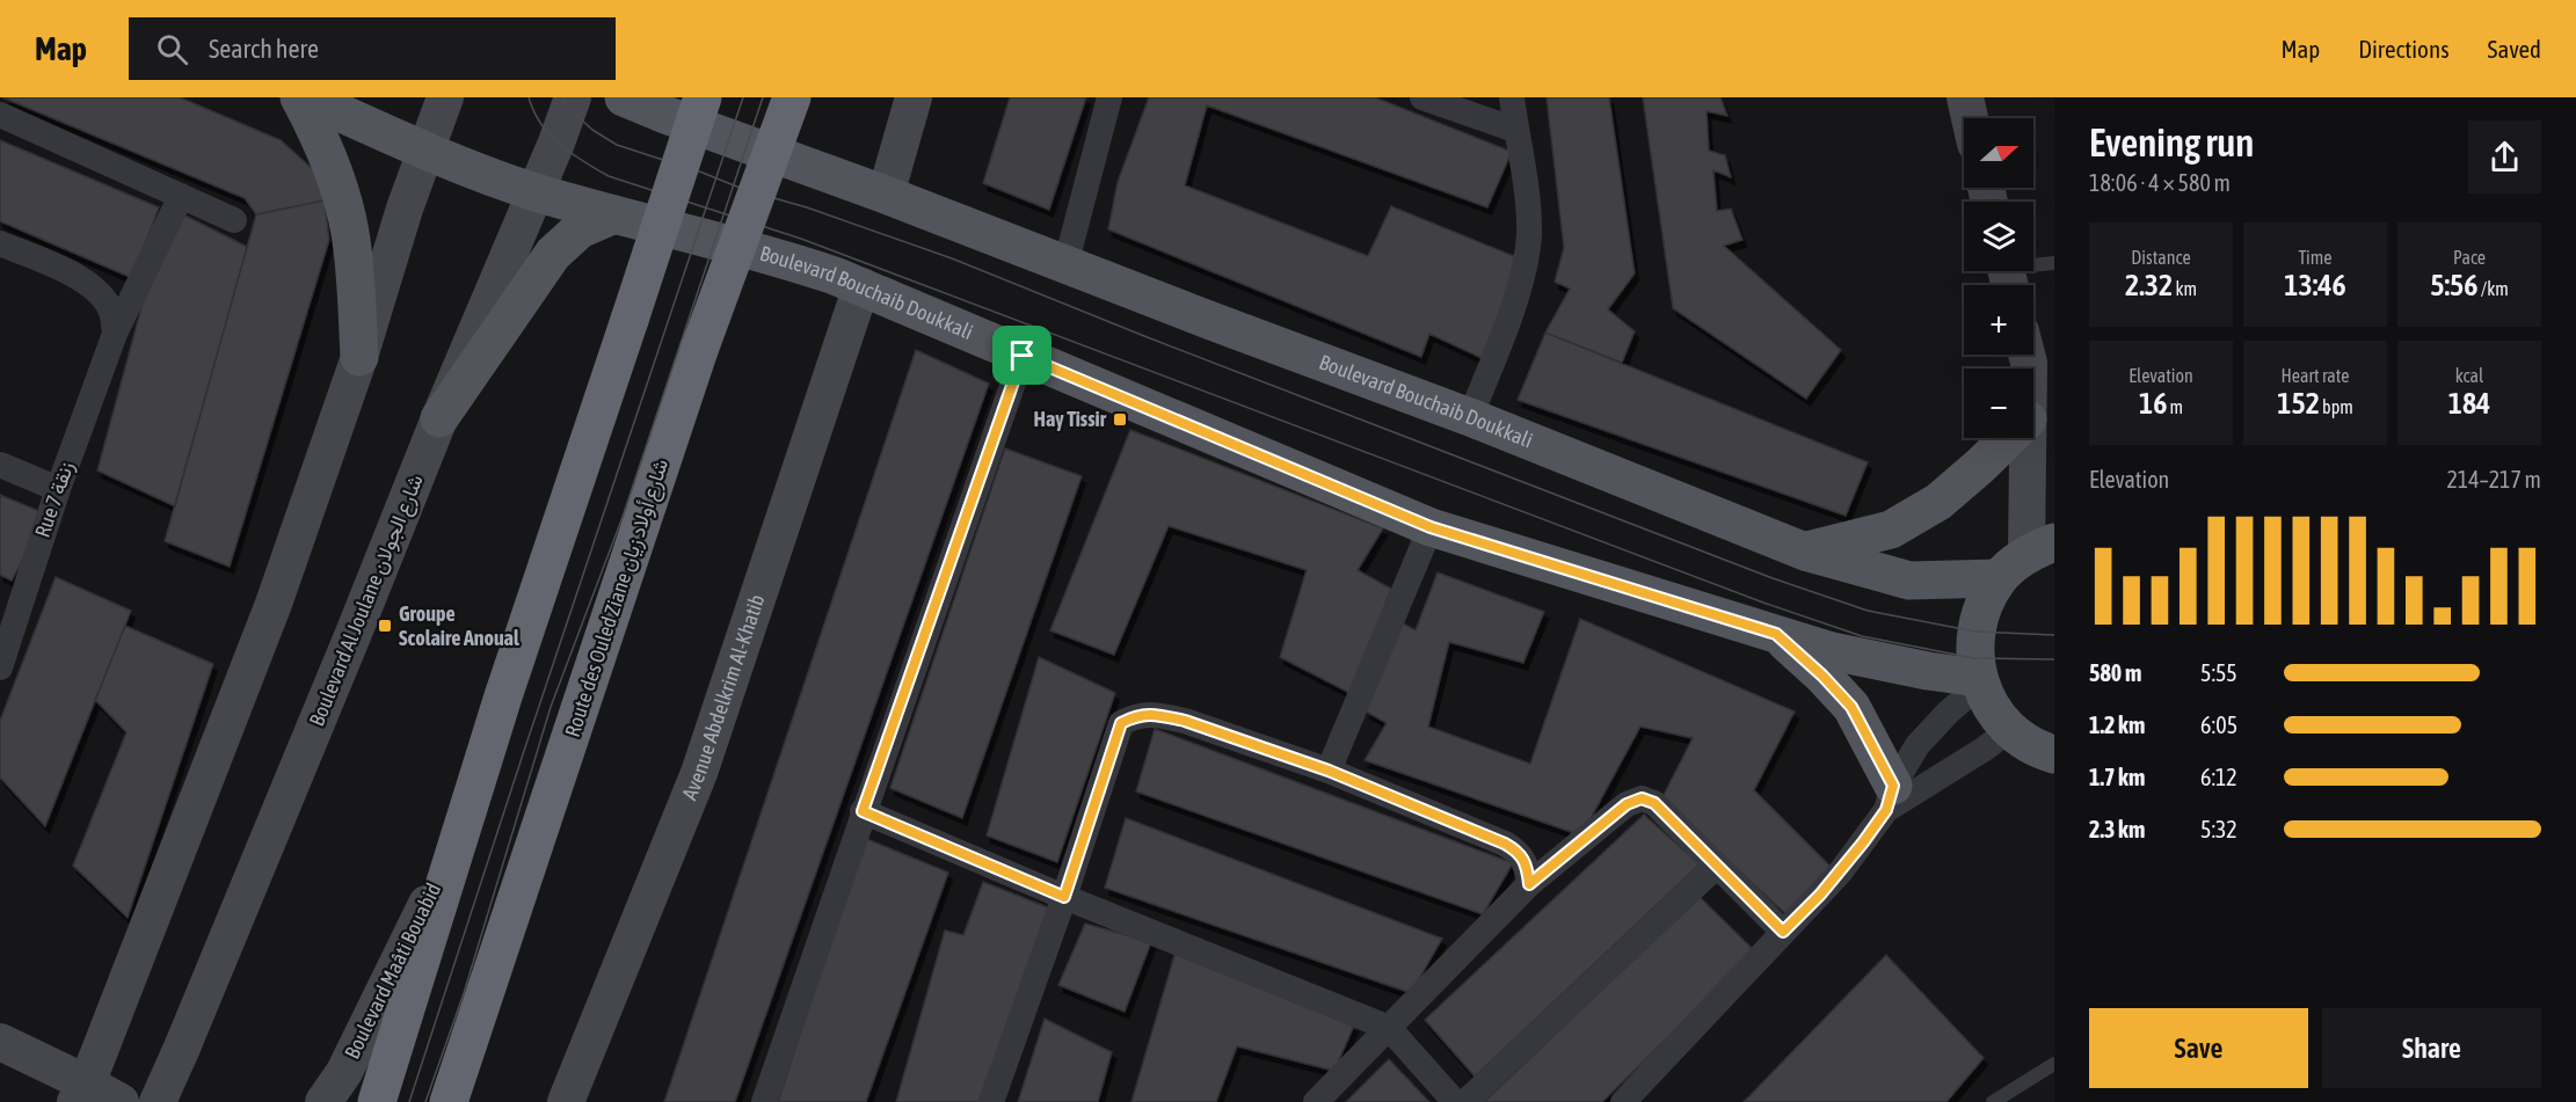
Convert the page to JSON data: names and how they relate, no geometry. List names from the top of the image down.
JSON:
{
  "streets": {
    "highway": ["Route des Ouled Ziane شارع أولاد زيان"],
    "main road": [
      "Boulevard Bouchaib Doukkali",
      "Boulevard Al Joulane شارع الجولان",
      "Avenue Abdelkrim Al-Khatib",
      "Boulevard Maâti Bouabid"
    ],
    "street": ["Rue 7 زنقة"]
  },
  "crossings": [
    ["Boulevard Bouchaib Doukkali", "Boulevard Al Joulane شارع الجولان"],
    ["Boulevard Bouchaib Doukkali", "Avenue Abdelkrim Al-Khatib"]
  ],
  "places": {
    "transit": ["Hay Tissir", "Groupe Scolaire Anoual"]
  },
  "north": "right",
  "page": {
    "header": "Map",
    "search": "Search here",
    "nav": ["Map", "Directions", "Saved"],
    "heading": ["Evening run", "18:06 · 4 × 580 m"],
    "map_buttons": ["+", "−"],
    "stats": [
      ["Distance", "2.32 km"],
      ["Time", "13:46"],
      ["Pace", "5:56 /km"],
      ["Elevation", "16 m"],
      ["Heart rate", "152 bpm"],
      ["kcal", "184"]
    ],
    "chart": ["Elevation", "214–217 m"],
    "list": [
      {
        "name": "580 m",
        "note": "5:55"
      },
      {
        "name": "1.2 km",
        "note": "6:05"
      },
      {
        "name": "1.7 km",
        "note": "6:12"
      },
      {
        "name": "2.3 km",
        "note": "5:32"
      }
    ],
    "buttons": ["Save", "Share"]
  }
}
